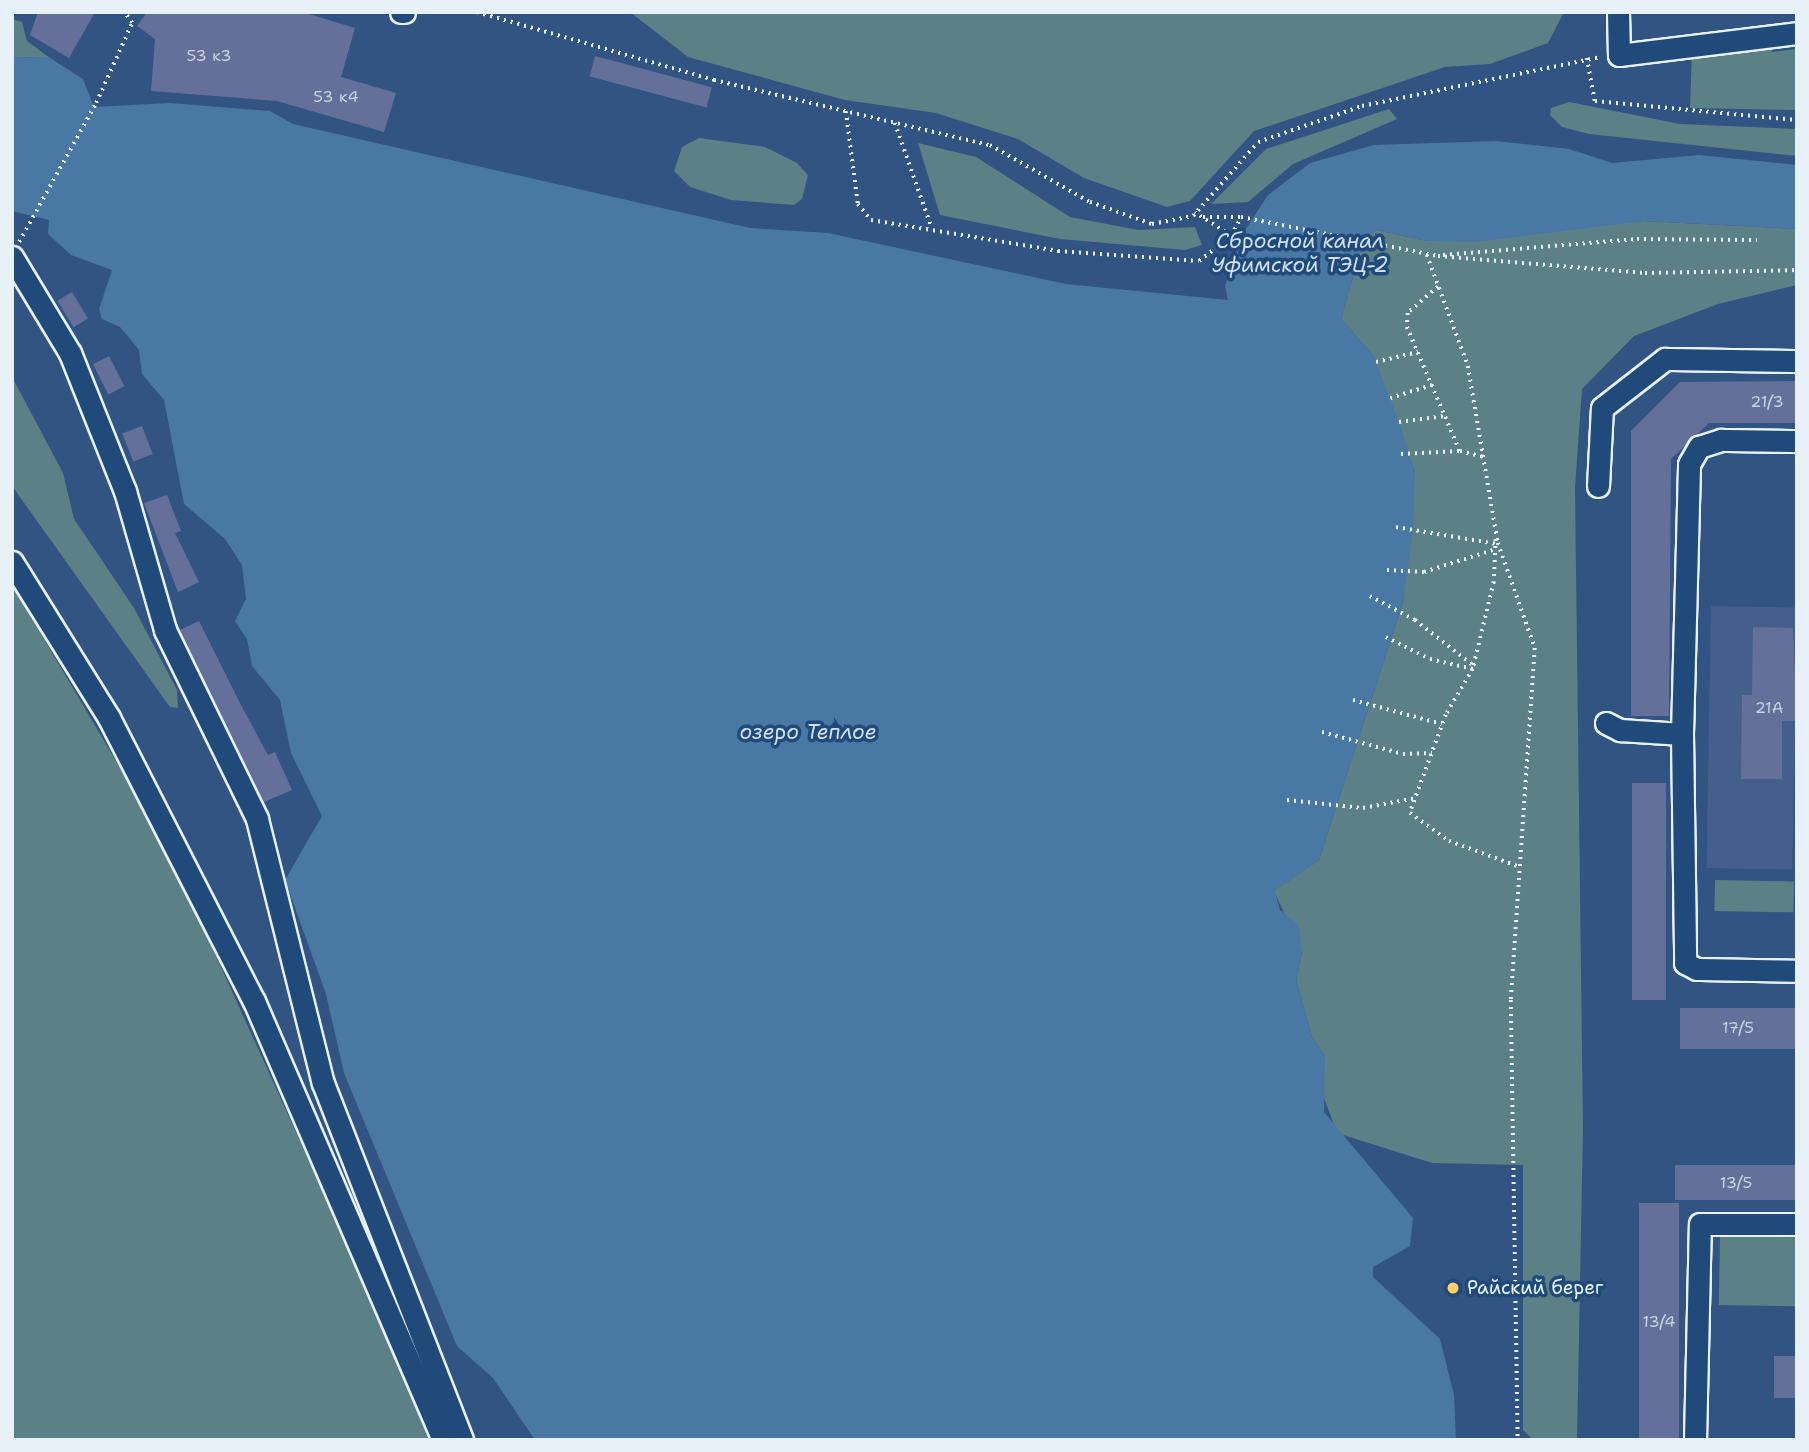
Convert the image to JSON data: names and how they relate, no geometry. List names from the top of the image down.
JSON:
{
  "water": ["Сбросной канал Уфимской ТЭЦ-2", "озеро Теплое"],
  "places": ["Райский берег"],
  "house_numbers": [
    "53 к3",
    "53 к4",
    "21/3",
    "21А",
    "17/5",
    "13/5",
    "13/4"
  ]
}
